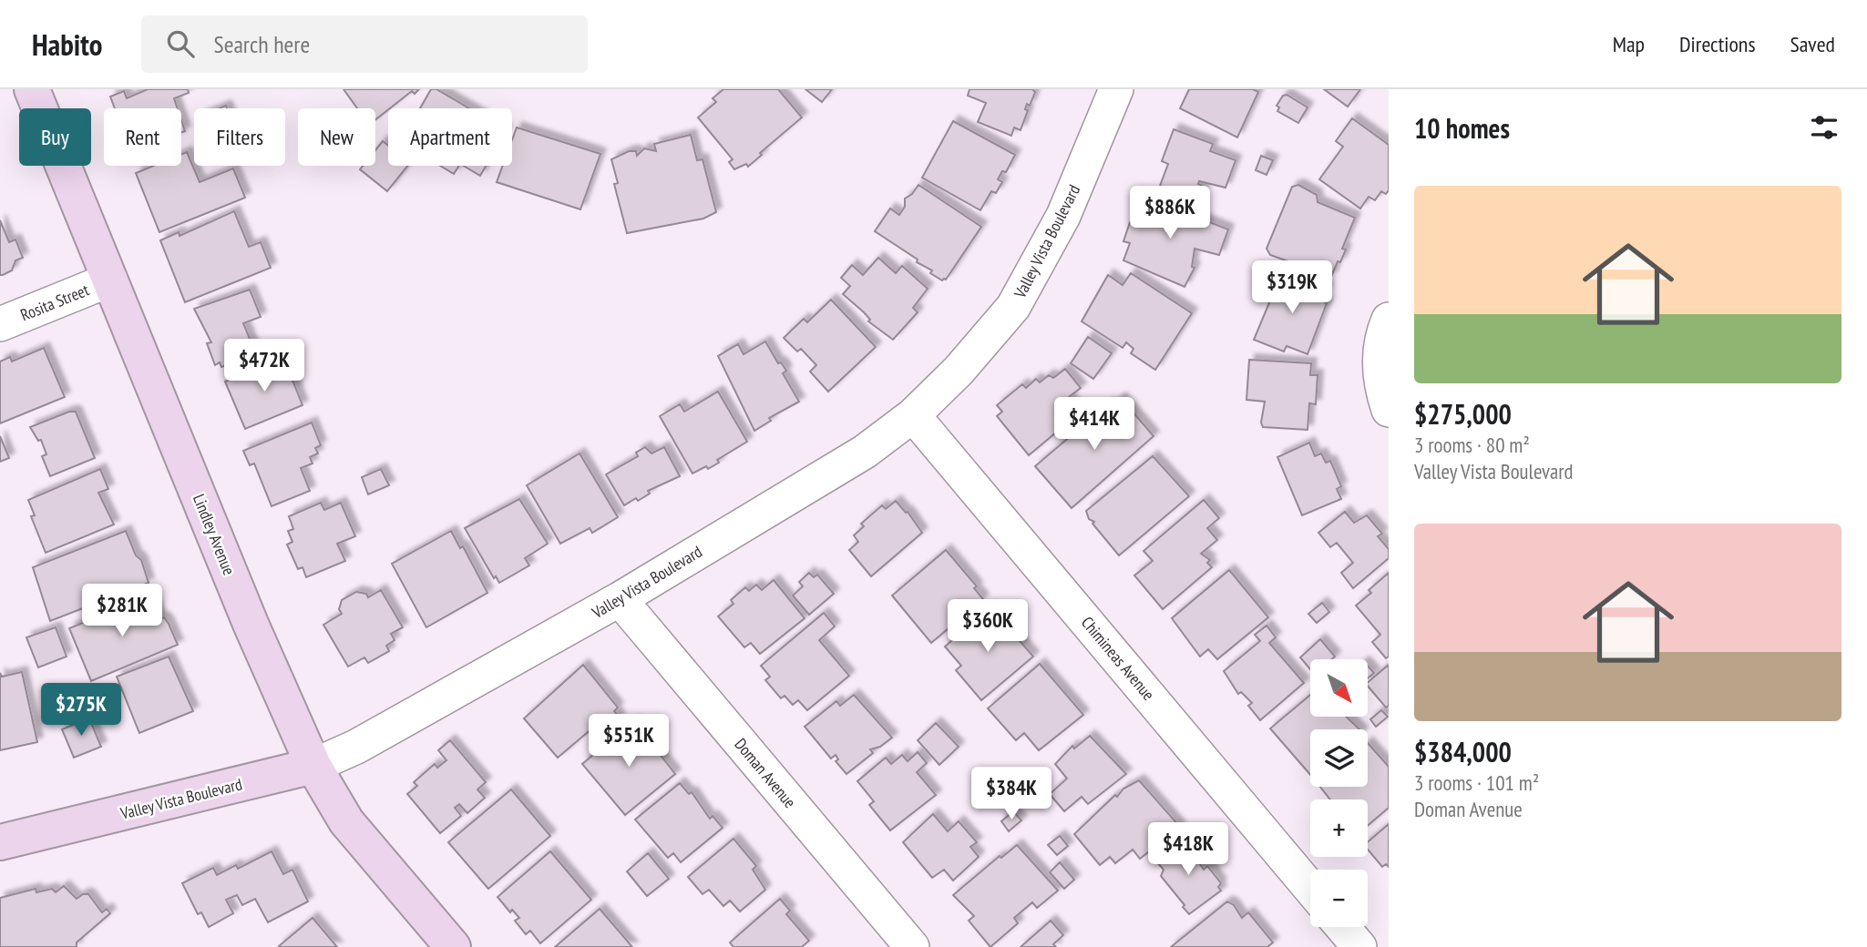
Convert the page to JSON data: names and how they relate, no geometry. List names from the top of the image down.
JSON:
{
  "streets": {
    "street": [
      "Valley Vista Boulevard",
      "Rosita Street",
      "Lindley Avenue",
      "Chimineas Avenue",
      "Doman Avenue"
    ]
  },
  "crossings": [
    ["Valley Vista Boulevard", "Lindley Avenue"],
    ["Valley Vista Boulevard", "Chimineas Avenue"],
    ["Valley Vista Boulevard", "Doman Avenue"],
    ["Rosita Street", "Lindley Avenue"]
  ],
  "north": "bottom right",
  "page": {
    "header": "Habito",
    "search": "Search here",
    "nav": ["Map", "Directions", "Saved"],
    "heading": "10 homes",
    "chip": [
      "Buy",
      "Rent",
      "Filters",
      "New",
      "Apartment"
    ],
    "list": [
      {
        "name": "$275,000",
        "note": "3 rooms · 80 m² · Valley Vista Boulevard"
      },
      {
        "name": "$384,000",
        "note": "3 rooms · 101 m² · Doman Avenue"
      }
    ],
    "price": [
      "$886K",
      "$319K",
      "$472K",
      "$414K",
      "$281K",
      "$360K",
      "$275K",
      "$551K",
      "$384K",
      "$418K"
    ],
    "map_buttons": ["+", "−"]
  }
}
